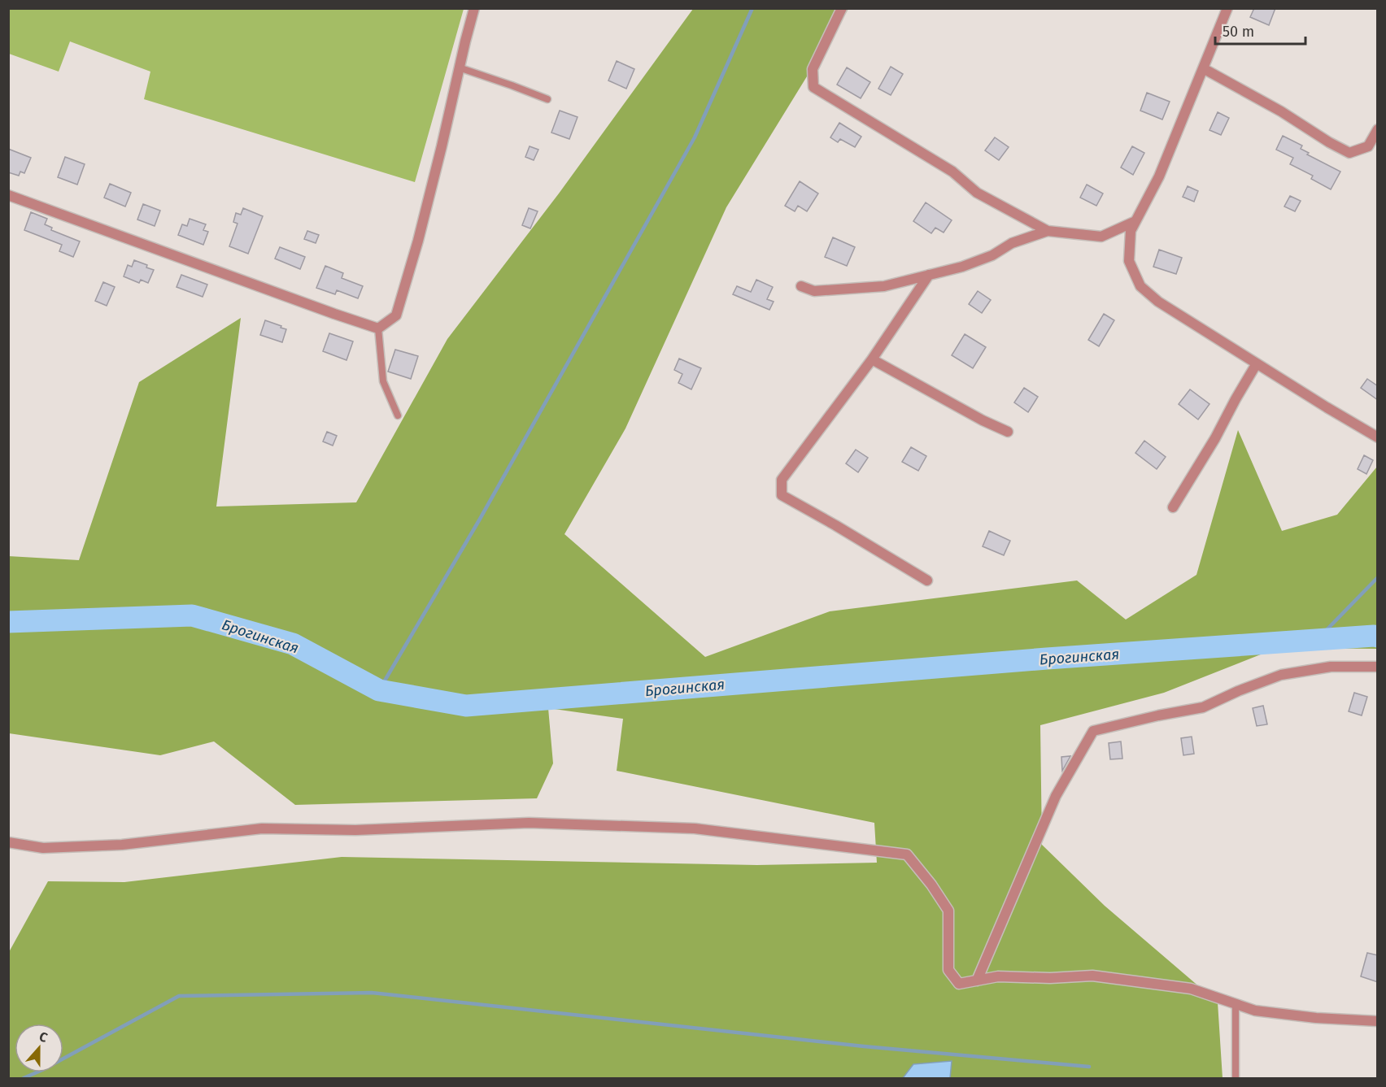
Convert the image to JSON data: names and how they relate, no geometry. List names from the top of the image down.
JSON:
{
  "water": ["Брогинская"],
  "scale_bar": "50 m",
  "north": "top"
}
